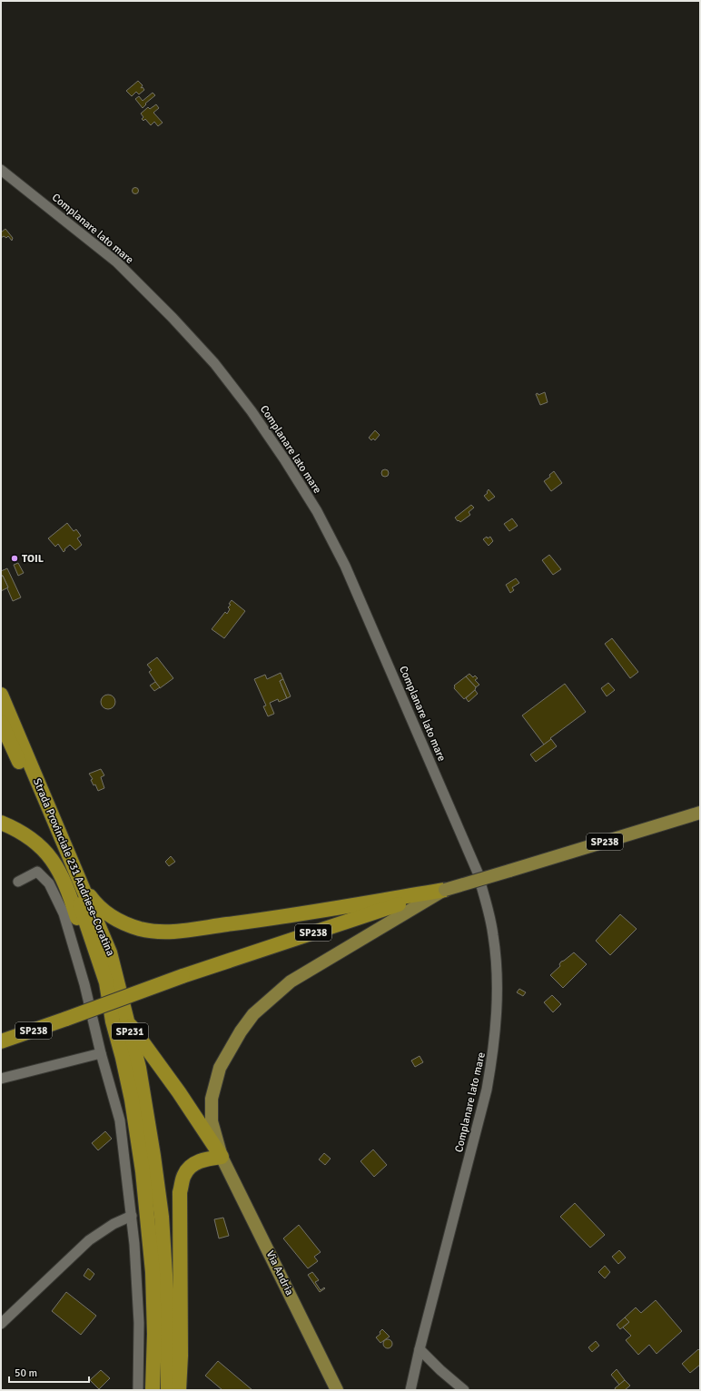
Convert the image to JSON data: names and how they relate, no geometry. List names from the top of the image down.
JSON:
{
  "streets": {
    "highway": ["SP238", "Strada Provinciale 231 Andriese-Coratina", "SP231"],
    "main road": ["Via Andria"],
    "street": ["Complanare lato mare"]
  },
  "crossings": [
    ["SP238", "Via Andria"]
  ],
  "places": ["TOIL"],
  "scale_bar": "50 m"
}
